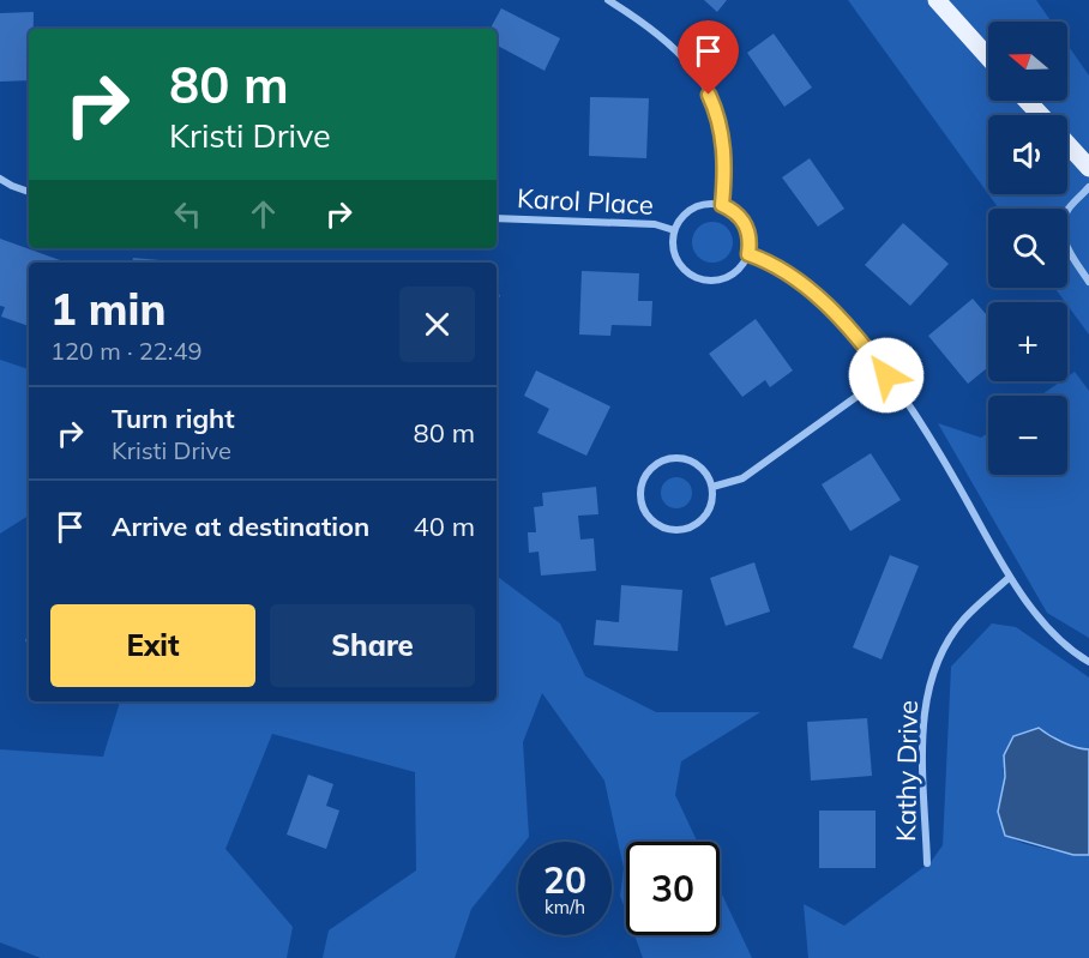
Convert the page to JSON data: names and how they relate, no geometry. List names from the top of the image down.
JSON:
{
  "streets": {
    "street": ["Karol Place", "Kathy Drive"]
  },
  "north": "left",
  "page": {
    "map_buttons": ["+", "−"],
    "turn": ["80 m", "Kristi Drive"],
    "heading": ["1 min", "120 m · 22:49"],
    "list": [
      {
        "name": "Turn right",
        "note": "Kristi Drive",
        "value": "80 m"
      },
      {
        "name": "Arrive at destination",
        "value": "40 m"
      }
    ],
    "buttons": ["Exit", "Share"],
    "speed": "20 km/h",
    "limit": "30"
  }
}
